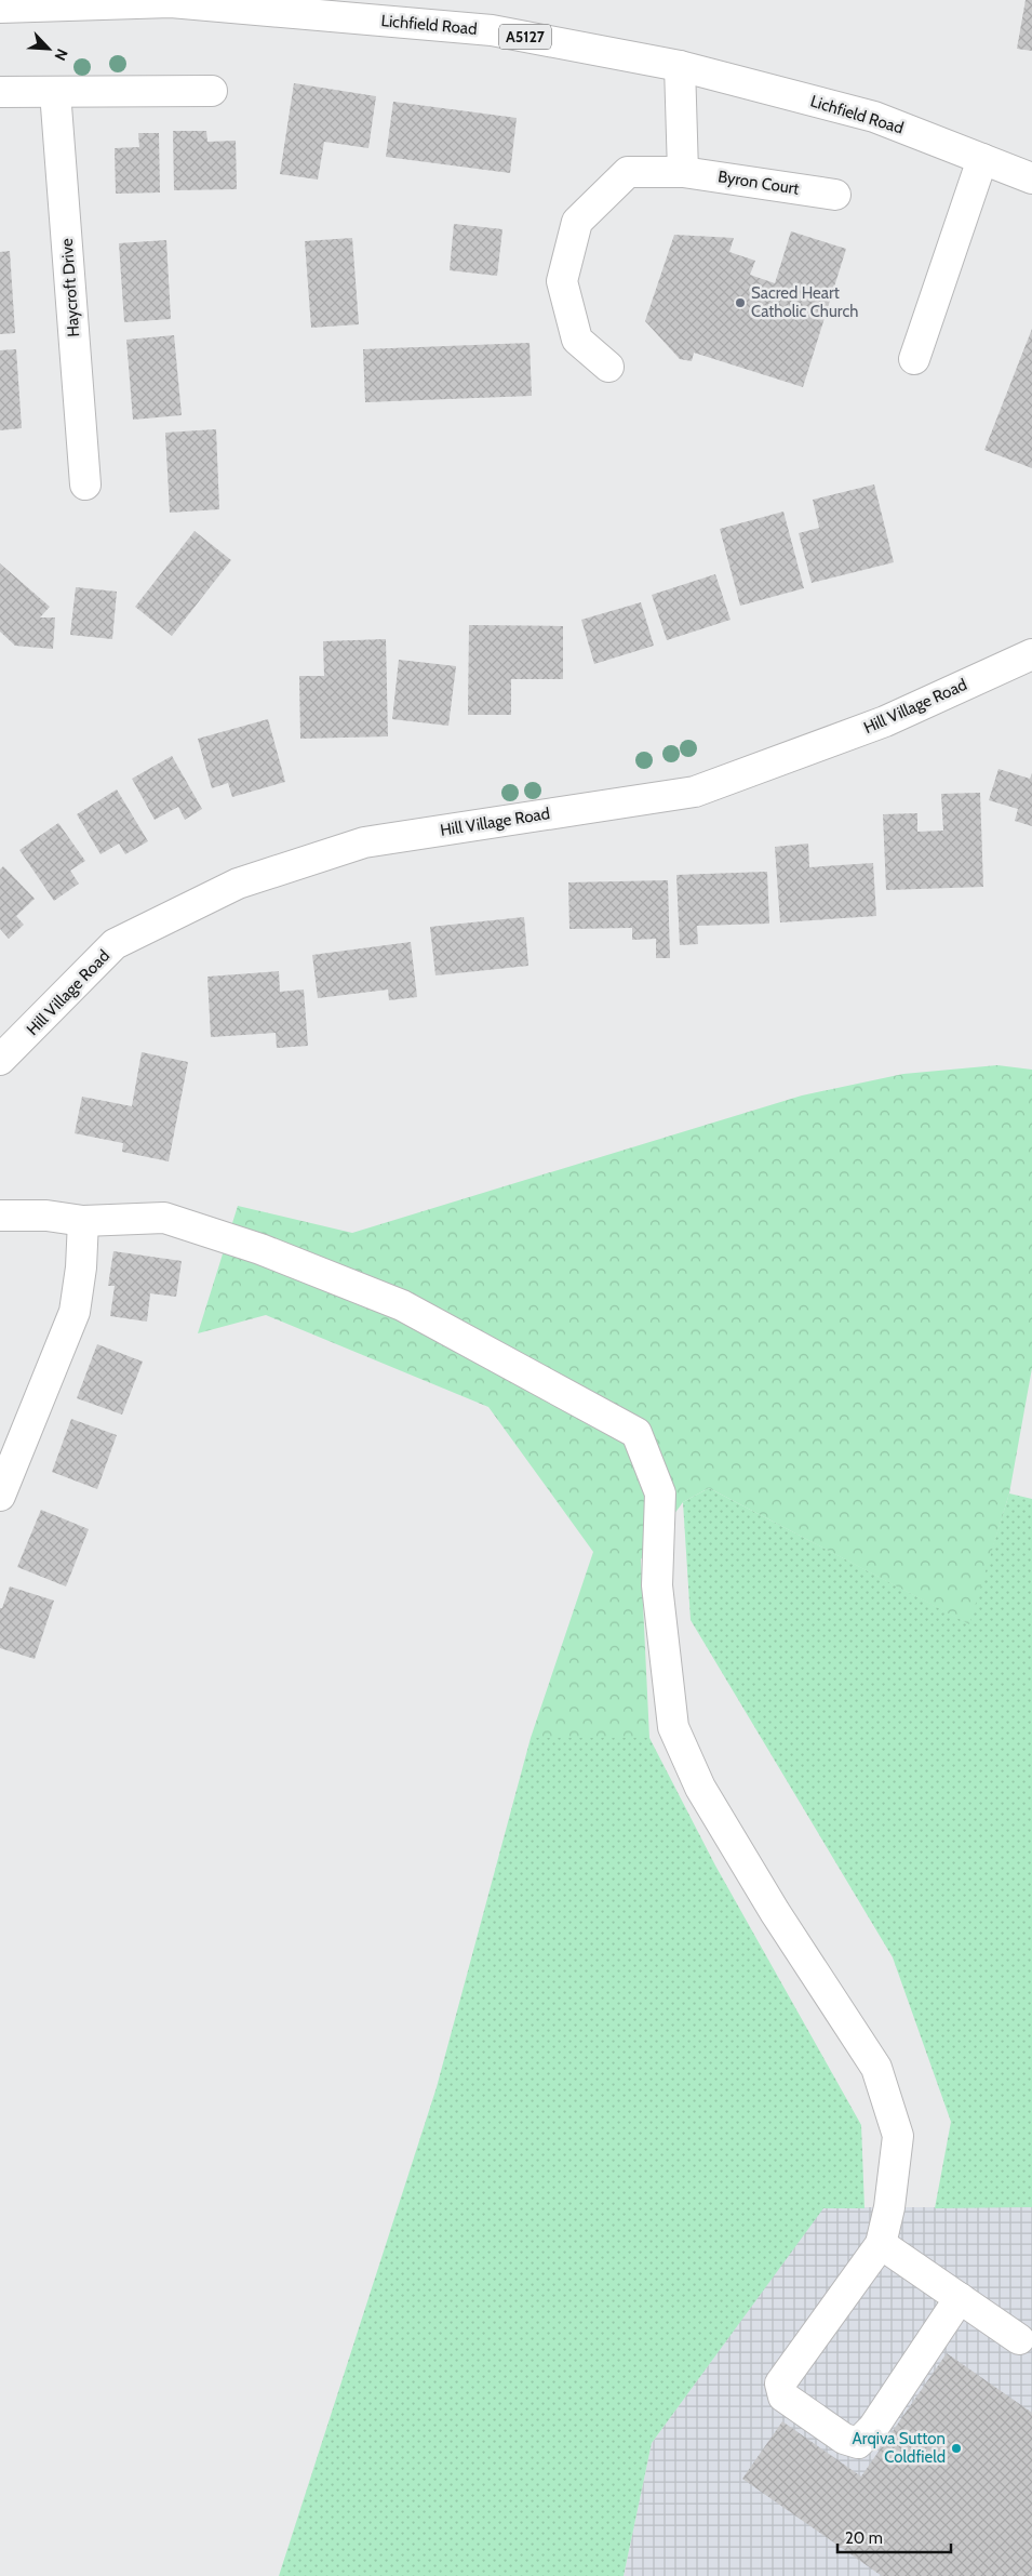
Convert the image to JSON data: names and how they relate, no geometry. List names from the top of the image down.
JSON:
{
  "streets": {
    "street": [
      "Lichfield Road",
      "A5127",
      "Byron Court",
      "Haycroft Drive",
      "Hill Village Road"
    ]
  },
  "places": ["Sacred Heart Catholic Church", "Arqiva Sutton Coldfield"],
  "scale_bar": "20 m",
  "north": "bottom right"
}
